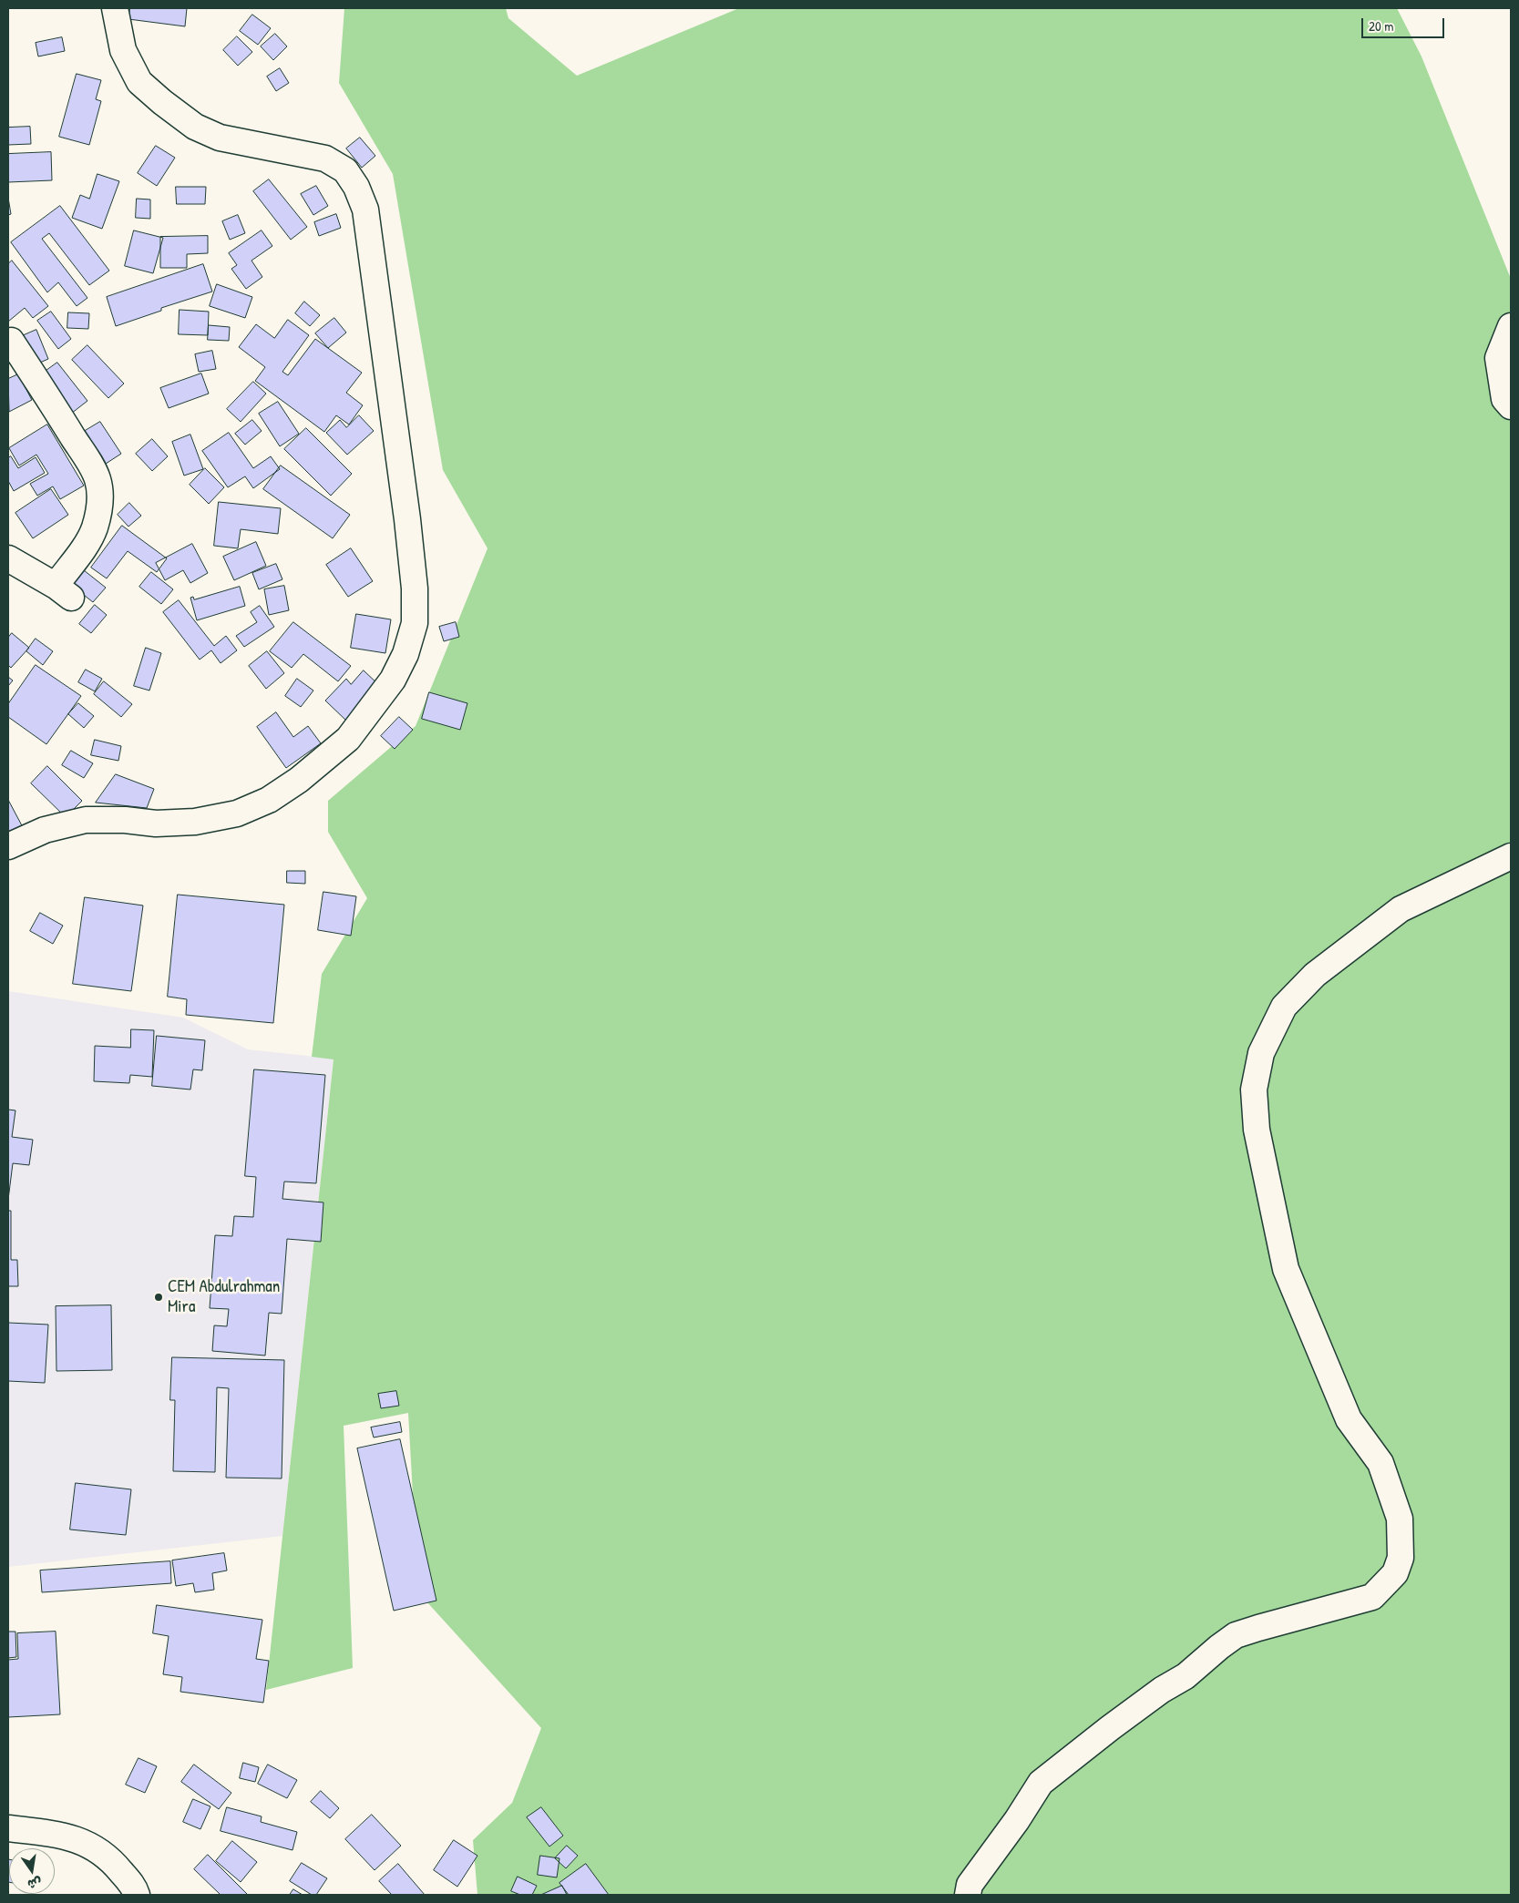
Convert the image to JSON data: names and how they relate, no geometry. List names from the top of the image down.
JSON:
{
  "places": ["CEM Abdulrahman Mira"],
  "scale_bar": "20 m",
  "north": "bottom"
}
